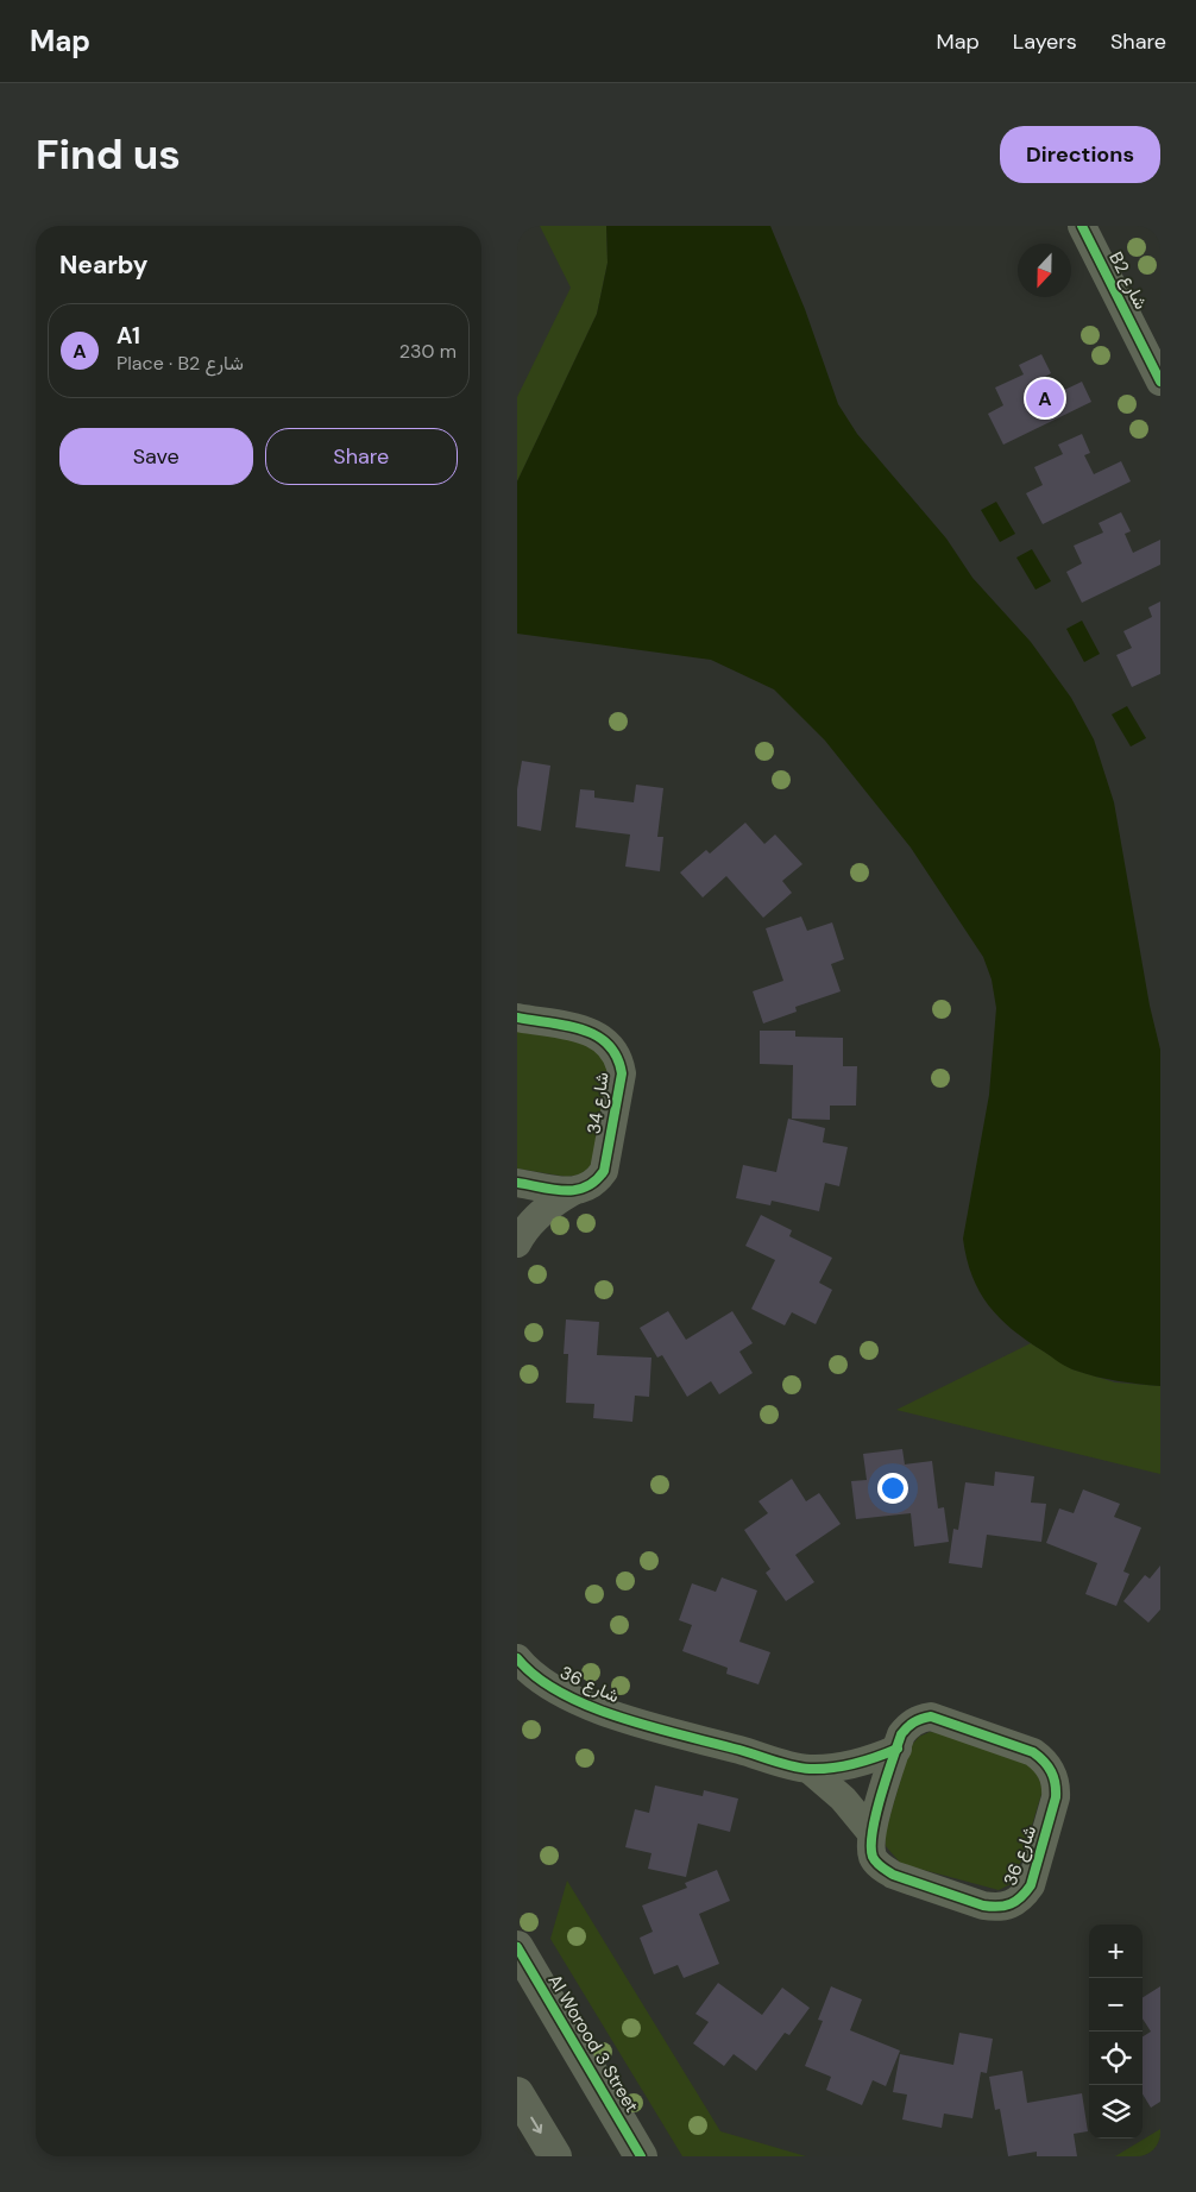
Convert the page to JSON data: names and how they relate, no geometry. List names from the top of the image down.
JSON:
{
  "streets": {
    "street": [
      "B2 شارع",
      "شارع 34",
      "شارع 36",
      "Al Worood 3 Street"
    ]
  },
  "north": "bottom",
  "page": {
    "header": "Map",
    "nav": ["Map", "Layers", "Share"],
    "buttons": [
      "Directions",
      ["Save", "Share"]
    ],
    "title": "Find us",
    "heading": "Nearby",
    "list": [
      {
        "mark": "A",
        "name": "A1",
        "note": "Place · B2 شارع",
        "value": "230 m"
      }
    ],
    "pins": "A",
    "map_buttons": ["+", "−"]
  }
}
